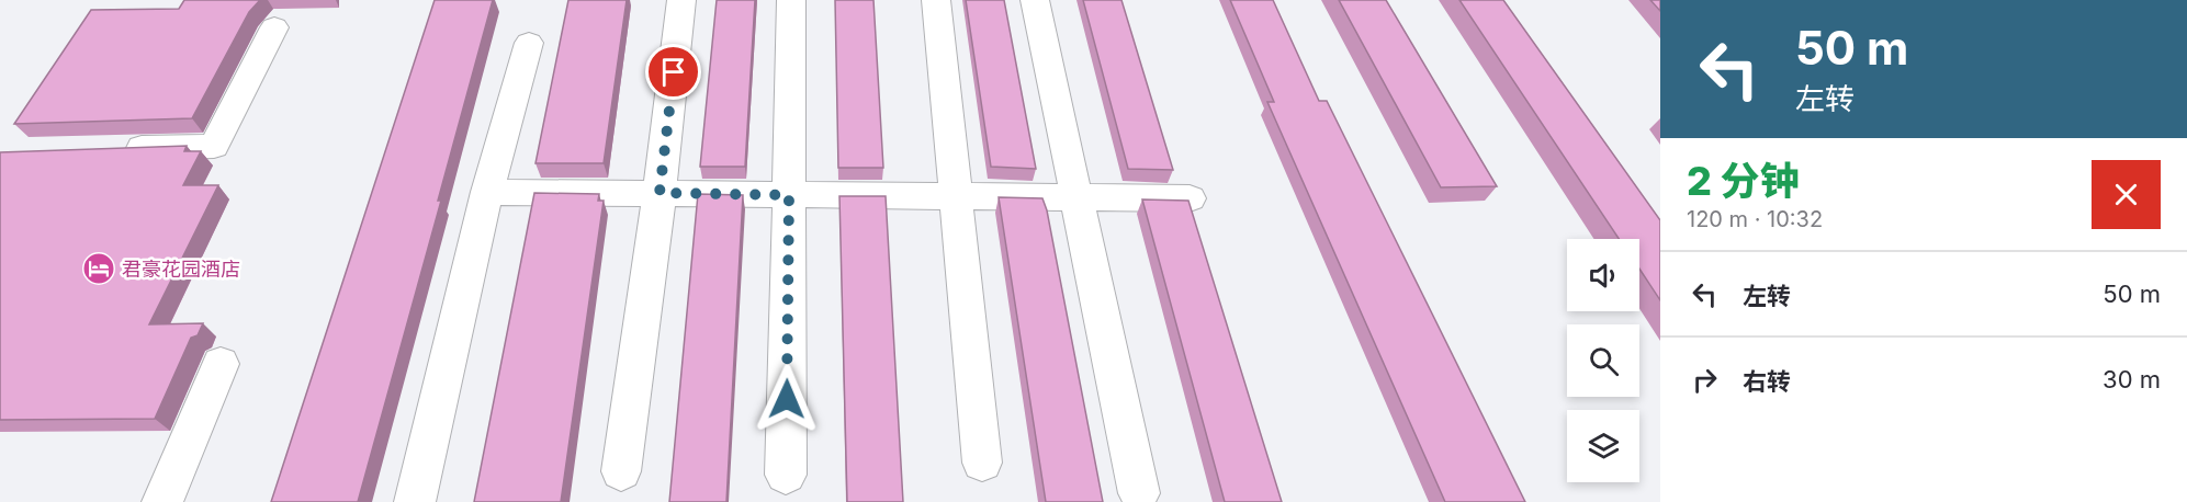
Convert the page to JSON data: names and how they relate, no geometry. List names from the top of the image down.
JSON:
{
  "places": {
    "hotel": ["君豪花园酒店"]
  },
  "page": {
    "turn": ["50 m", "左转"],
    "heading": ["2 分钟", "120 m · 10:32"],
    "list": [
      {
        "name": "左转",
        "value": "50 m"
      },
      {
        "name": "右转",
        "value": "30 m"
      }
    ]
  }
}
